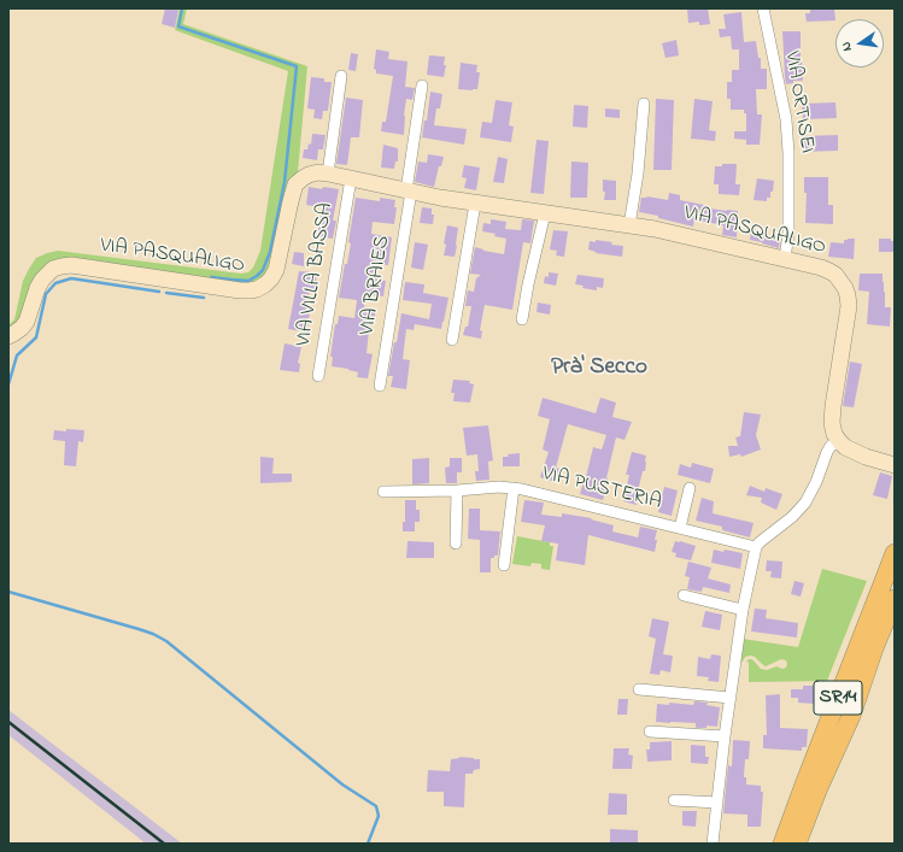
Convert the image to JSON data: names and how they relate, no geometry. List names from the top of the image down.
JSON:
{
  "streets": {
    "main road": ["SR14"],
    "street": [
      "VIA ORTISEI",
      "VIA PASQUALIGO",
      "VIA VILLA BASSA",
      "VIA BRAIES",
      "VIA PUSTERIA"
    ]
  },
  "crossings": [
    ["VIA ORTISEI", "VIA PASQUALIGO"],
    ["VIA PASQUALIGO", "VIA VILLA BASSA"],
    ["VIA PASQUALIGO", "VIA BRAIES"]
  ],
  "districts": ["Prà' Secco"],
  "north": "left"
}
